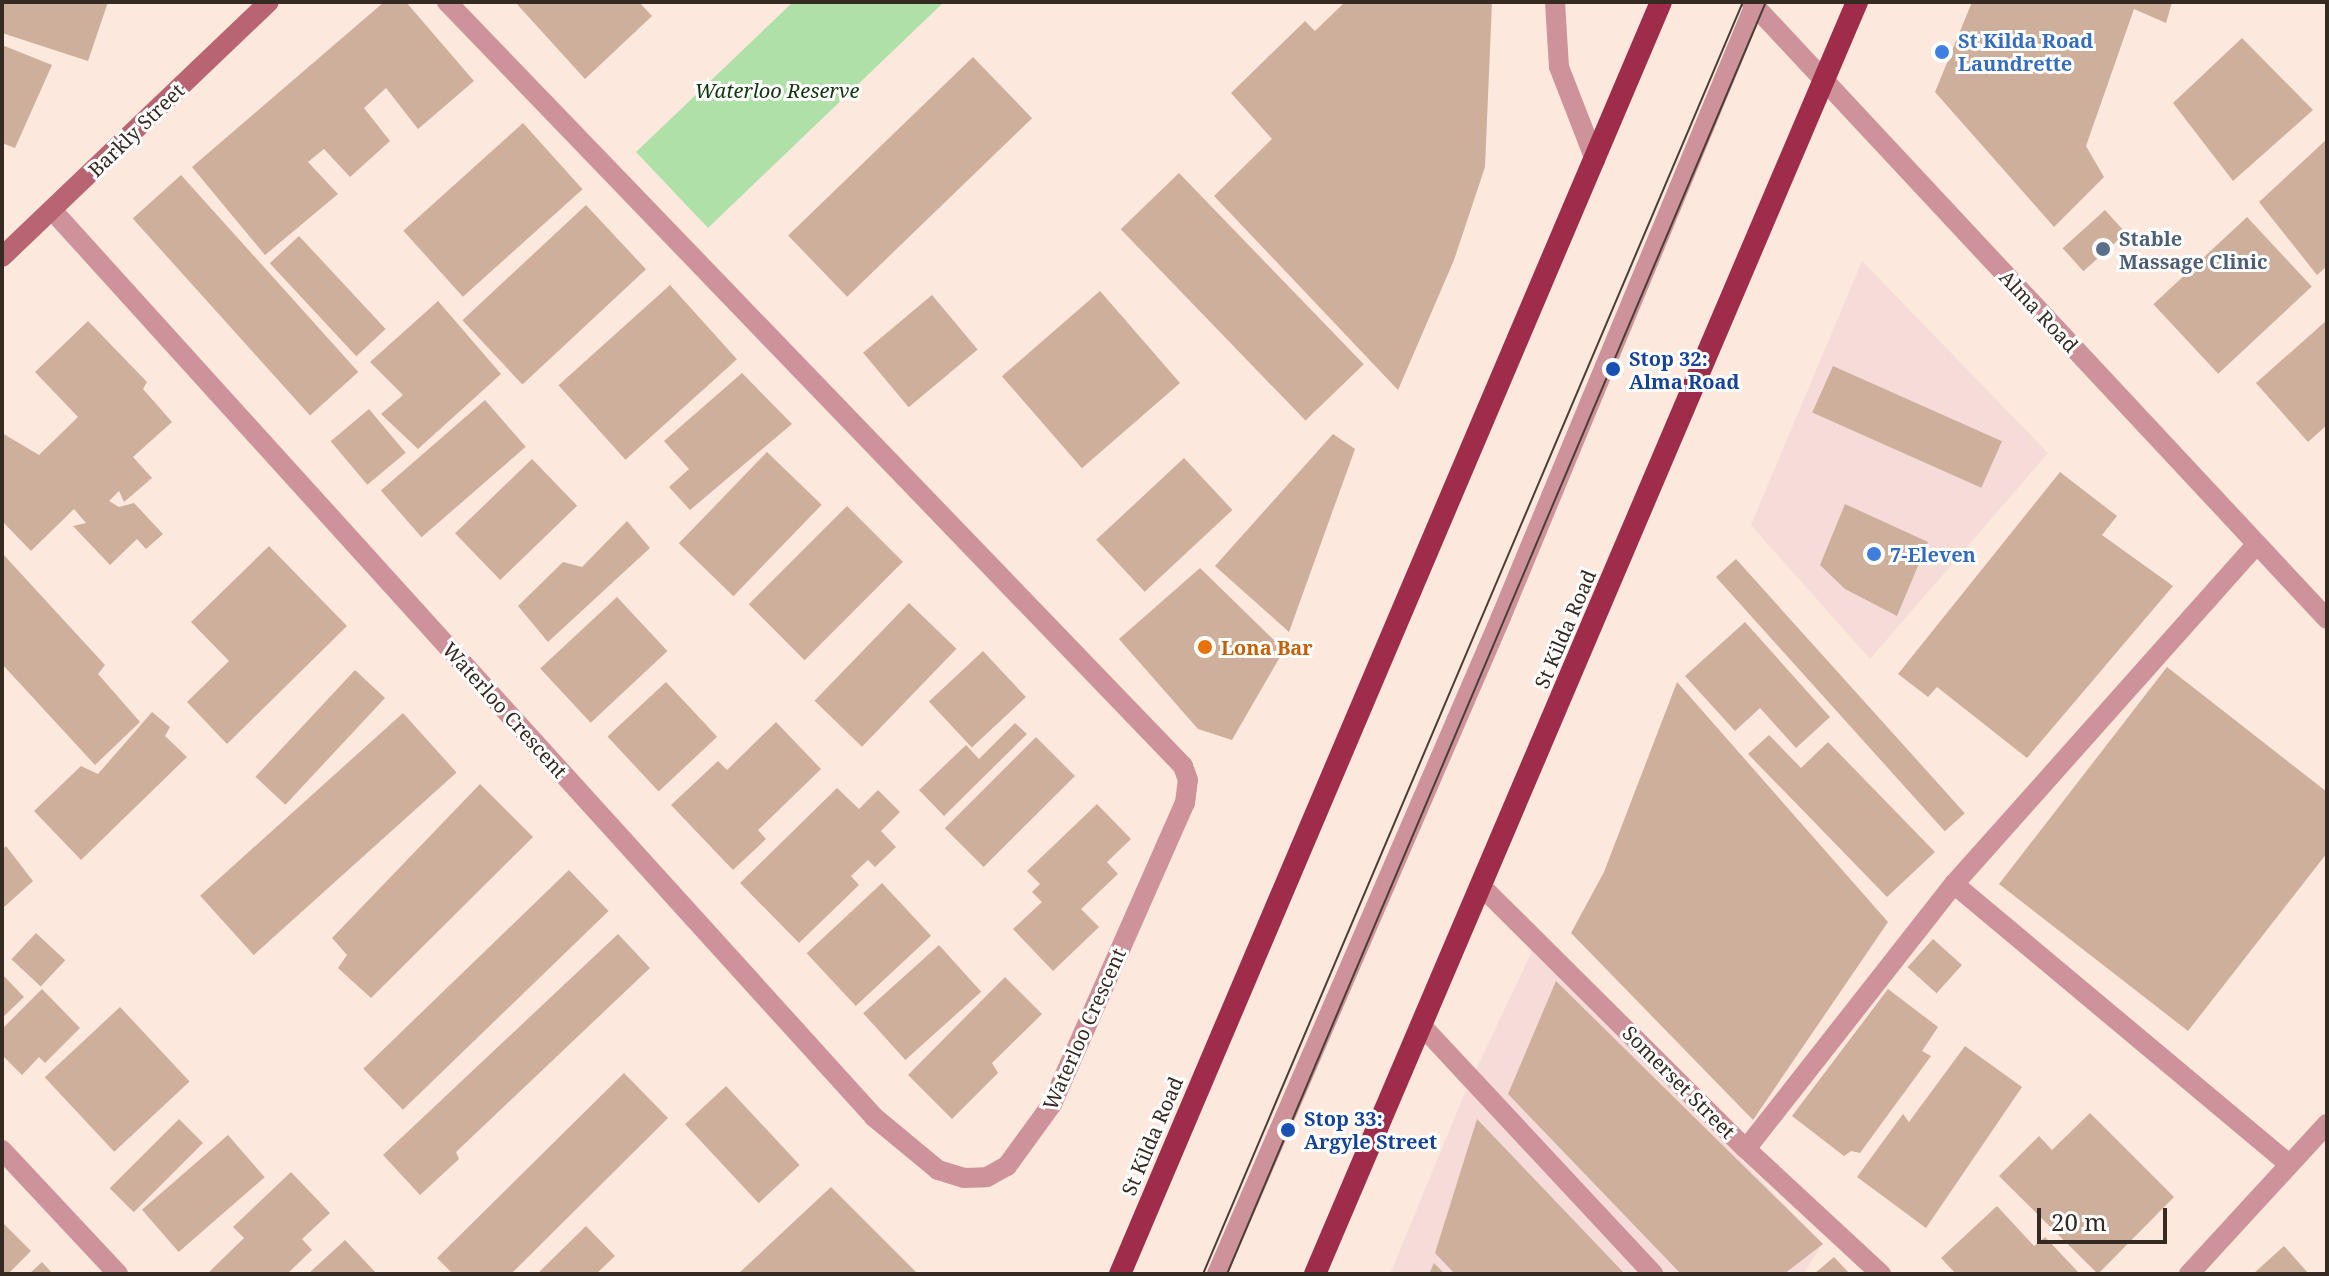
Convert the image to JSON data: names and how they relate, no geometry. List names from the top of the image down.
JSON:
{
  "streets": {
    "highway": ["St Kilda Road"],
    "main road": ["Barkly Street"],
    "street": ["Alma Road", "Waterloo Crescent", "Somerset Street"]
  },
  "crossings": [
    ["Barkly Street", "Waterloo Crescent"],
    ["Alma Road", "St Kilda Road"],
    ["St Kilda Road", "Somerset Street"]
  ],
  "parks": ["Waterloo Reserve"],
  "places": [
    "St Kilda Road Laundrette",
    "Stable Massage Clinic",
    "Stop 32: Alma Road",
    "7-Eleven",
    "Lona Bar",
    "Stop 33: Argyle Street"
  ],
  "scale_bar": "20 m"
}
